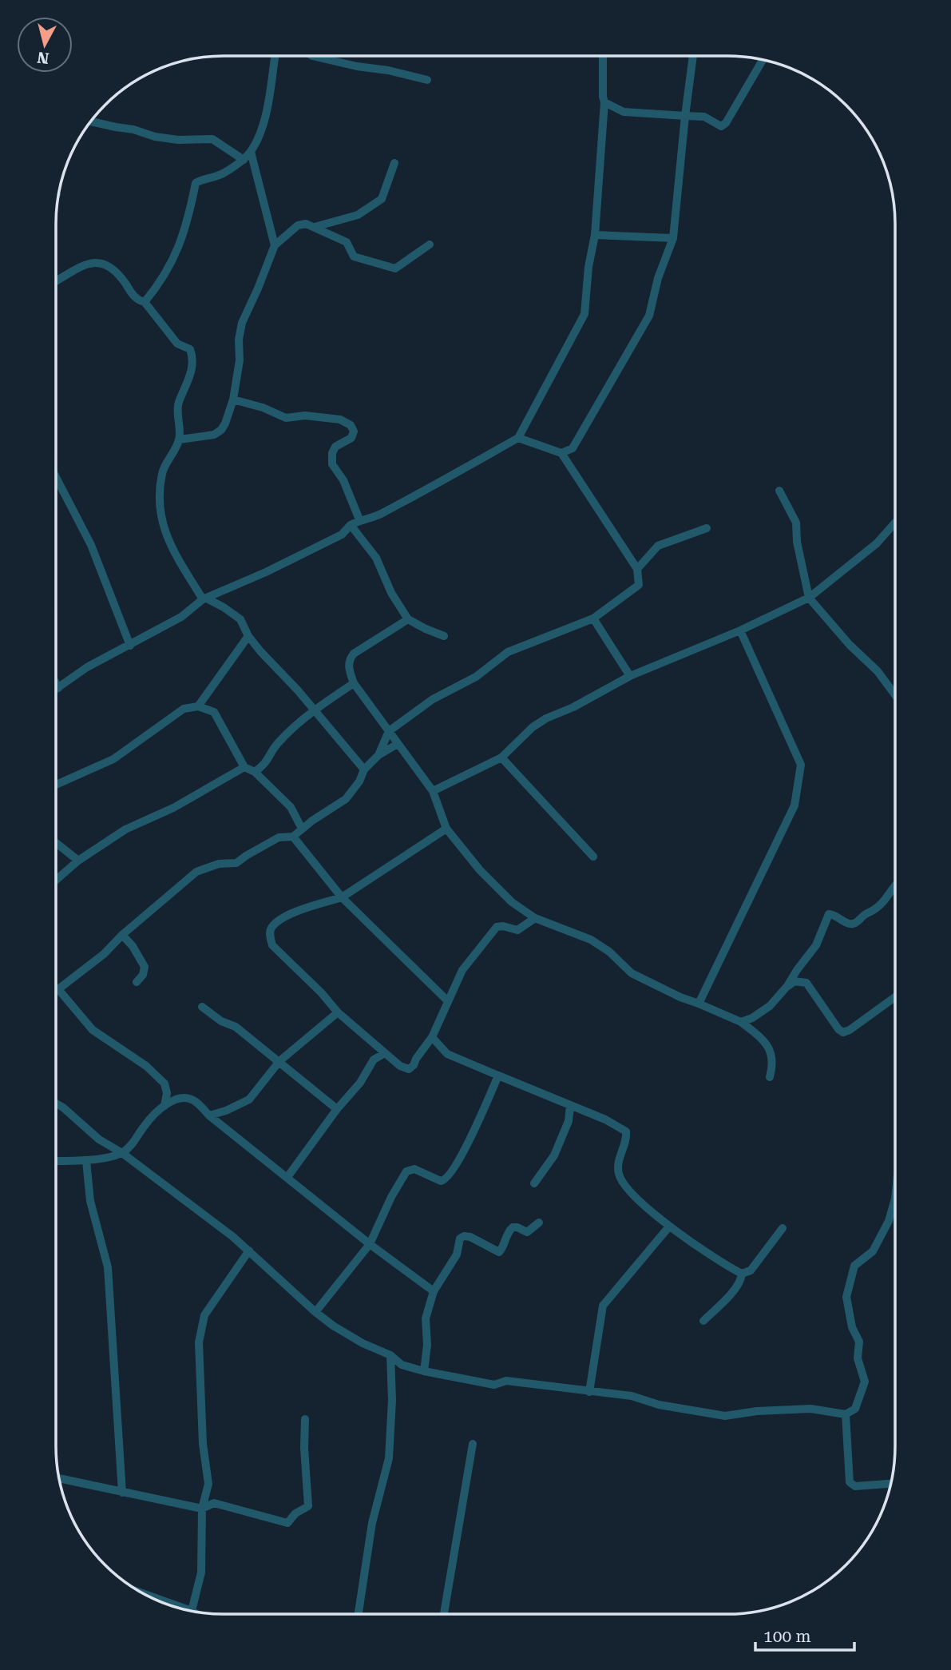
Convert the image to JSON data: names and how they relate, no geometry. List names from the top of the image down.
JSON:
{
  "scale_bar": "100 m",
  "north": "bottom"
}
